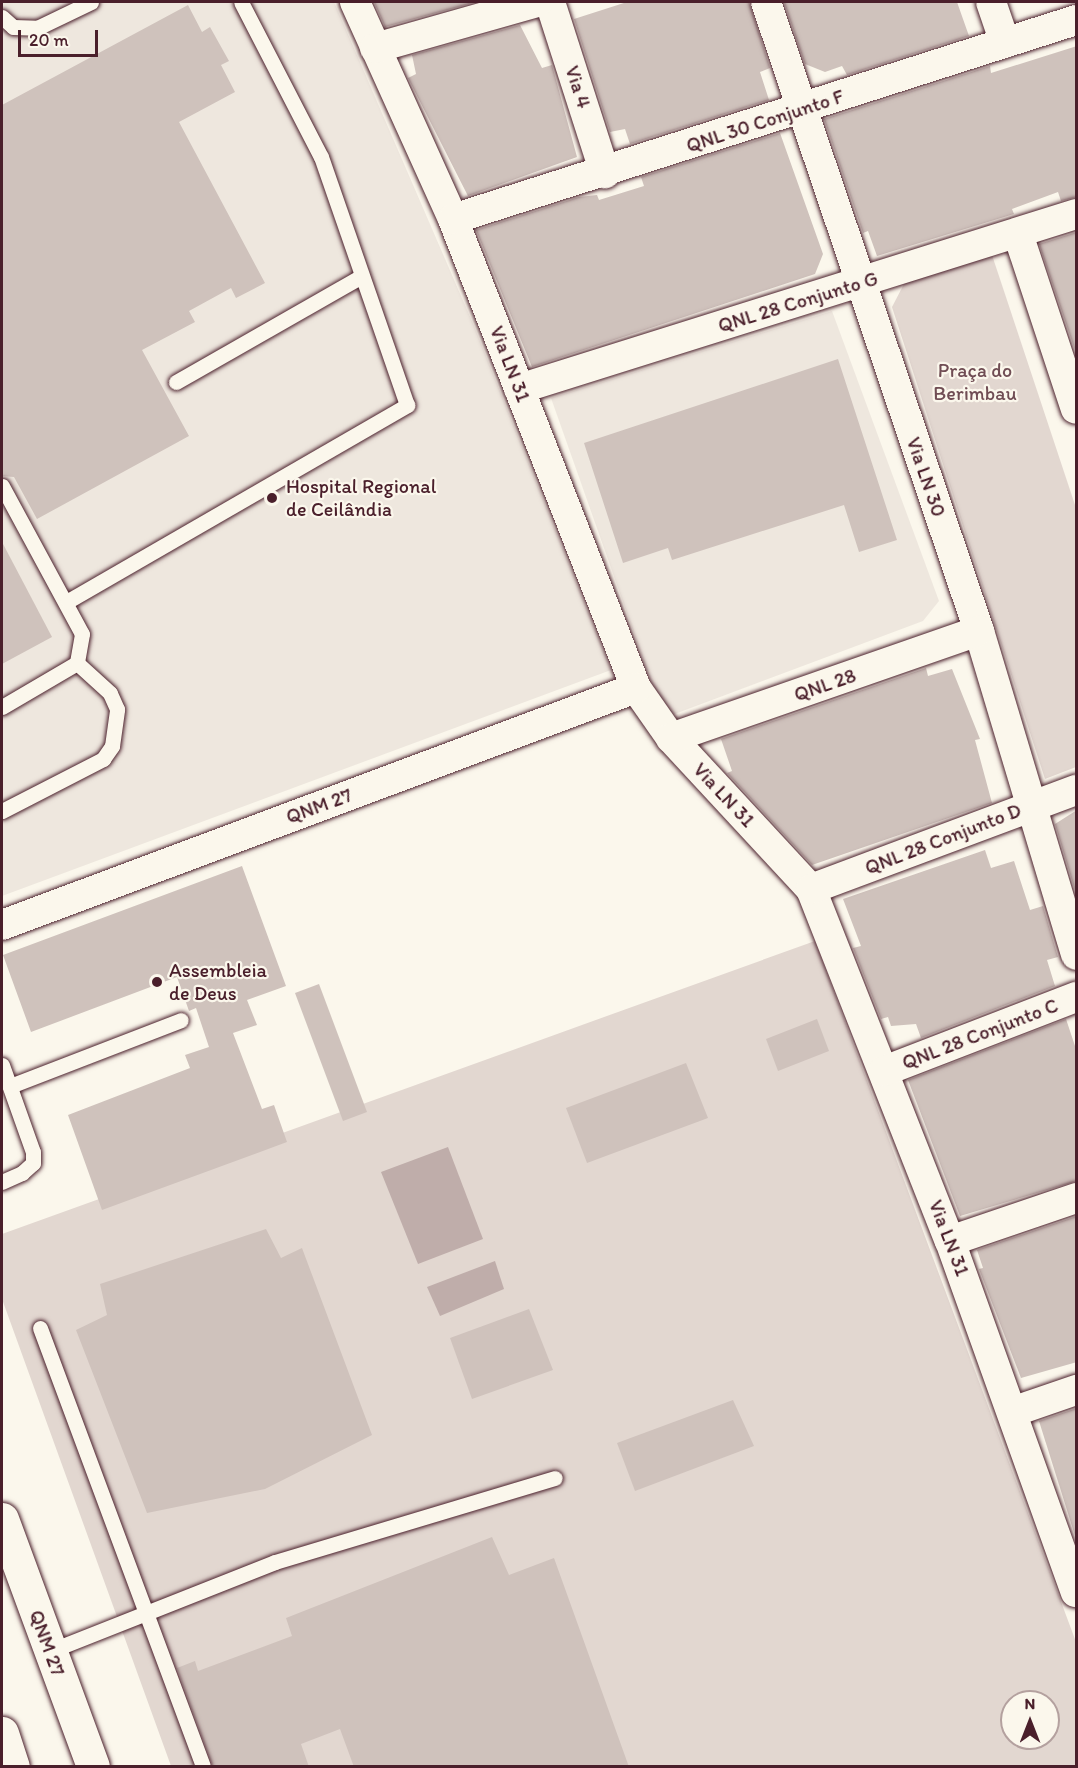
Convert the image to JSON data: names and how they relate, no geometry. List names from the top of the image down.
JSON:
{
  "streets": {
    "main road": ["QNM 27"],
    "street": [
      "Via 4",
      "QNL 30 Conjunto F",
      "QNL 28 Conjunto G",
      "Via LN 31",
      "Via LN 30",
      "QNL 28",
      "QNL 28 Conjunto D",
      "QNL 28 Conjunto C"
    ]
  },
  "crossings": [
    ["Via 4", "QNL 30 Conjunto F"],
    ["QNL 30 Conjunto F", "Via LN 31"],
    ["QNL 30 Conjunto F", "Via LN 30"],
    ["QNL 28 Conjunto G", "Via LN 31"],
    ["QNL 28 Conjunto G", "Via LN 30"],
    ["Via LN 31", "QNL 28"],
    ["Via LN 31", "QNM 27"],
    ["Via LN 31", "QNL 28 Conjunto D"],
    ["Via LN 31", "QNL 28 Conjunto C"],
    ["Via LN 30", "QNL 28"],
    ["Via LN 30", "QNL 28 Conjunto D"]
  ],
  "parks": ["Praça do Berimbau"],
  "places": ["Hospital Regional de Ceilândia", "Assembleia de Deus"],
  "scale_bar": "20 m",
  "north": "top"
}
